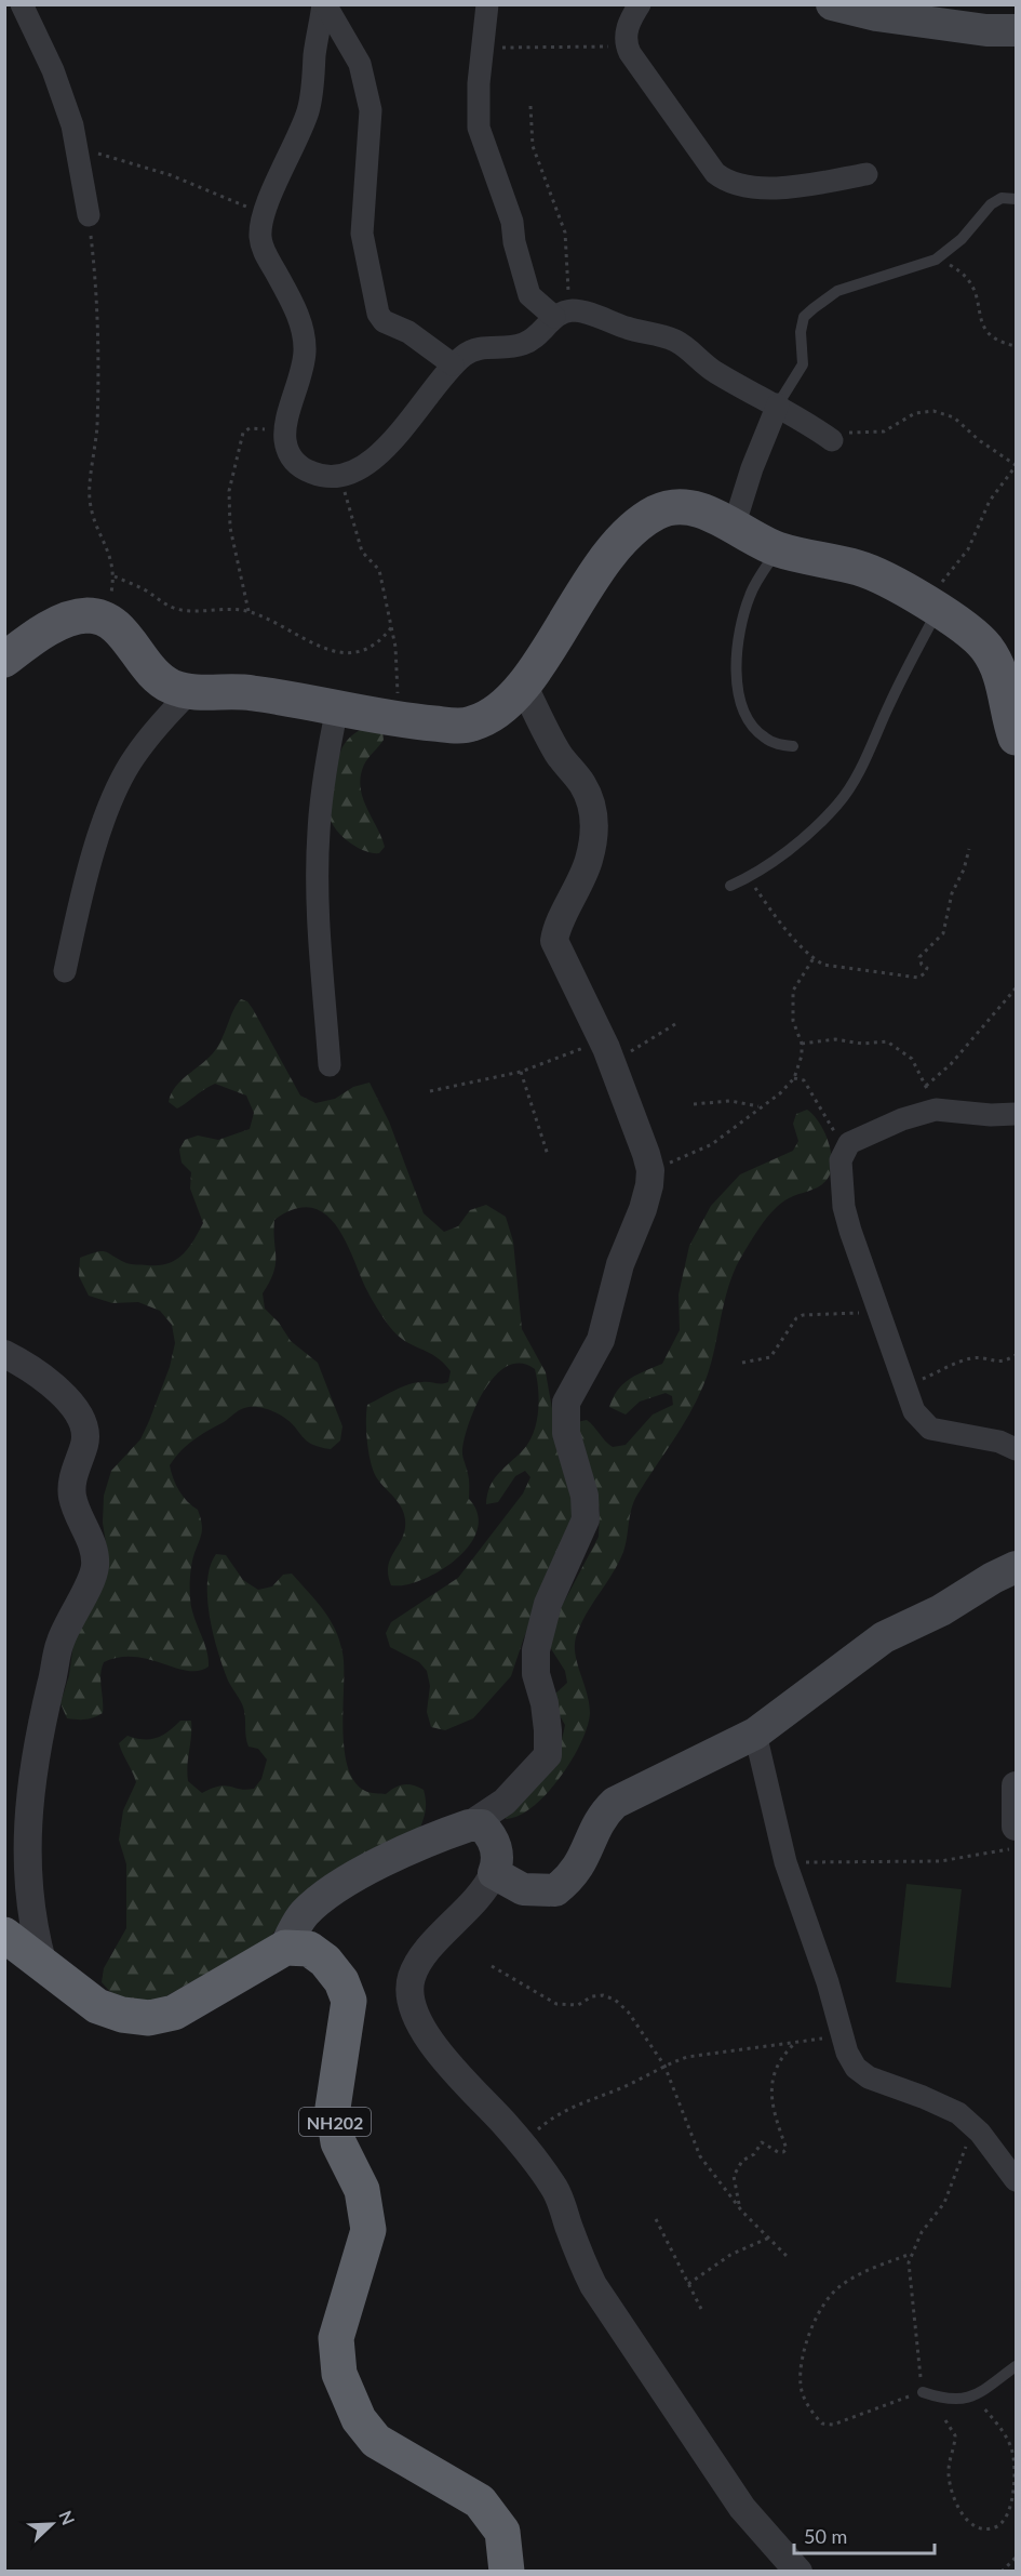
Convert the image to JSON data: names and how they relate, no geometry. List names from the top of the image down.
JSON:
{
  "streets": {
    "highway": ["NH202"]
  },
  "scale_bar": "50 m",
  "north": "top right"
}
